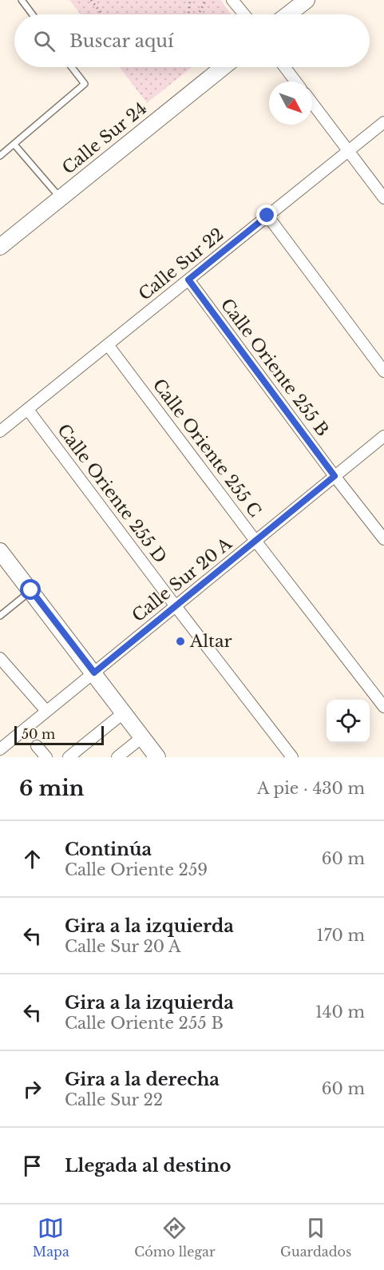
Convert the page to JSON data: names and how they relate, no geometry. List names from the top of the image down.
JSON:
{
  "streets": {
    "street": [
      "Calle Sur 24",
      "Calle Sur 22",
      "Calle Oriente 255 B",
      "Calle Oriente 255 C",
      "Calle Oriente 255 D",
      "Calle Sur 20 A"
    ]
  },
  "crossings": [
    ["Calle Sur 22", "Calle Oriente 255 B"],
    ["Calle Sur 22", "Calle Oriente 255 C"],
    ["Calle Sur 22", "Calle Oriente 255 D"],
    ["Calle Oriente 255 B", "Calle Sur 20 A"],
    ["Calle Oriente 255 C", "Calle Sur 20 A"],
    ["Calle Oriente 255 D", "Calle Sur 20 A"]
  ],
  "places": ["Altar"],
  "scale_bar": "50 m",
  "north": "bottom right",
  "page": {
    "search": "Buscar aquí",
    "scale": "50 m",
    "heading": ["6 min", "A pie · 430 m"],
    "list": [
      ["Continúa", "Calle Oriente 259", "60 m"],
      ["Gira a la izquierda", "Calle Sur 20 A", "170 m"],
      ["Gira a la izquierda", "Calle Oriente 255 B", "140 m"],
      ["Gira a la derecha", "Calle Sur 22", "60 m"],
      "Llegada al destino"
    ],
    "nav": ["Mapa", "Cómo llegar", "Guardados"]
  }
}
